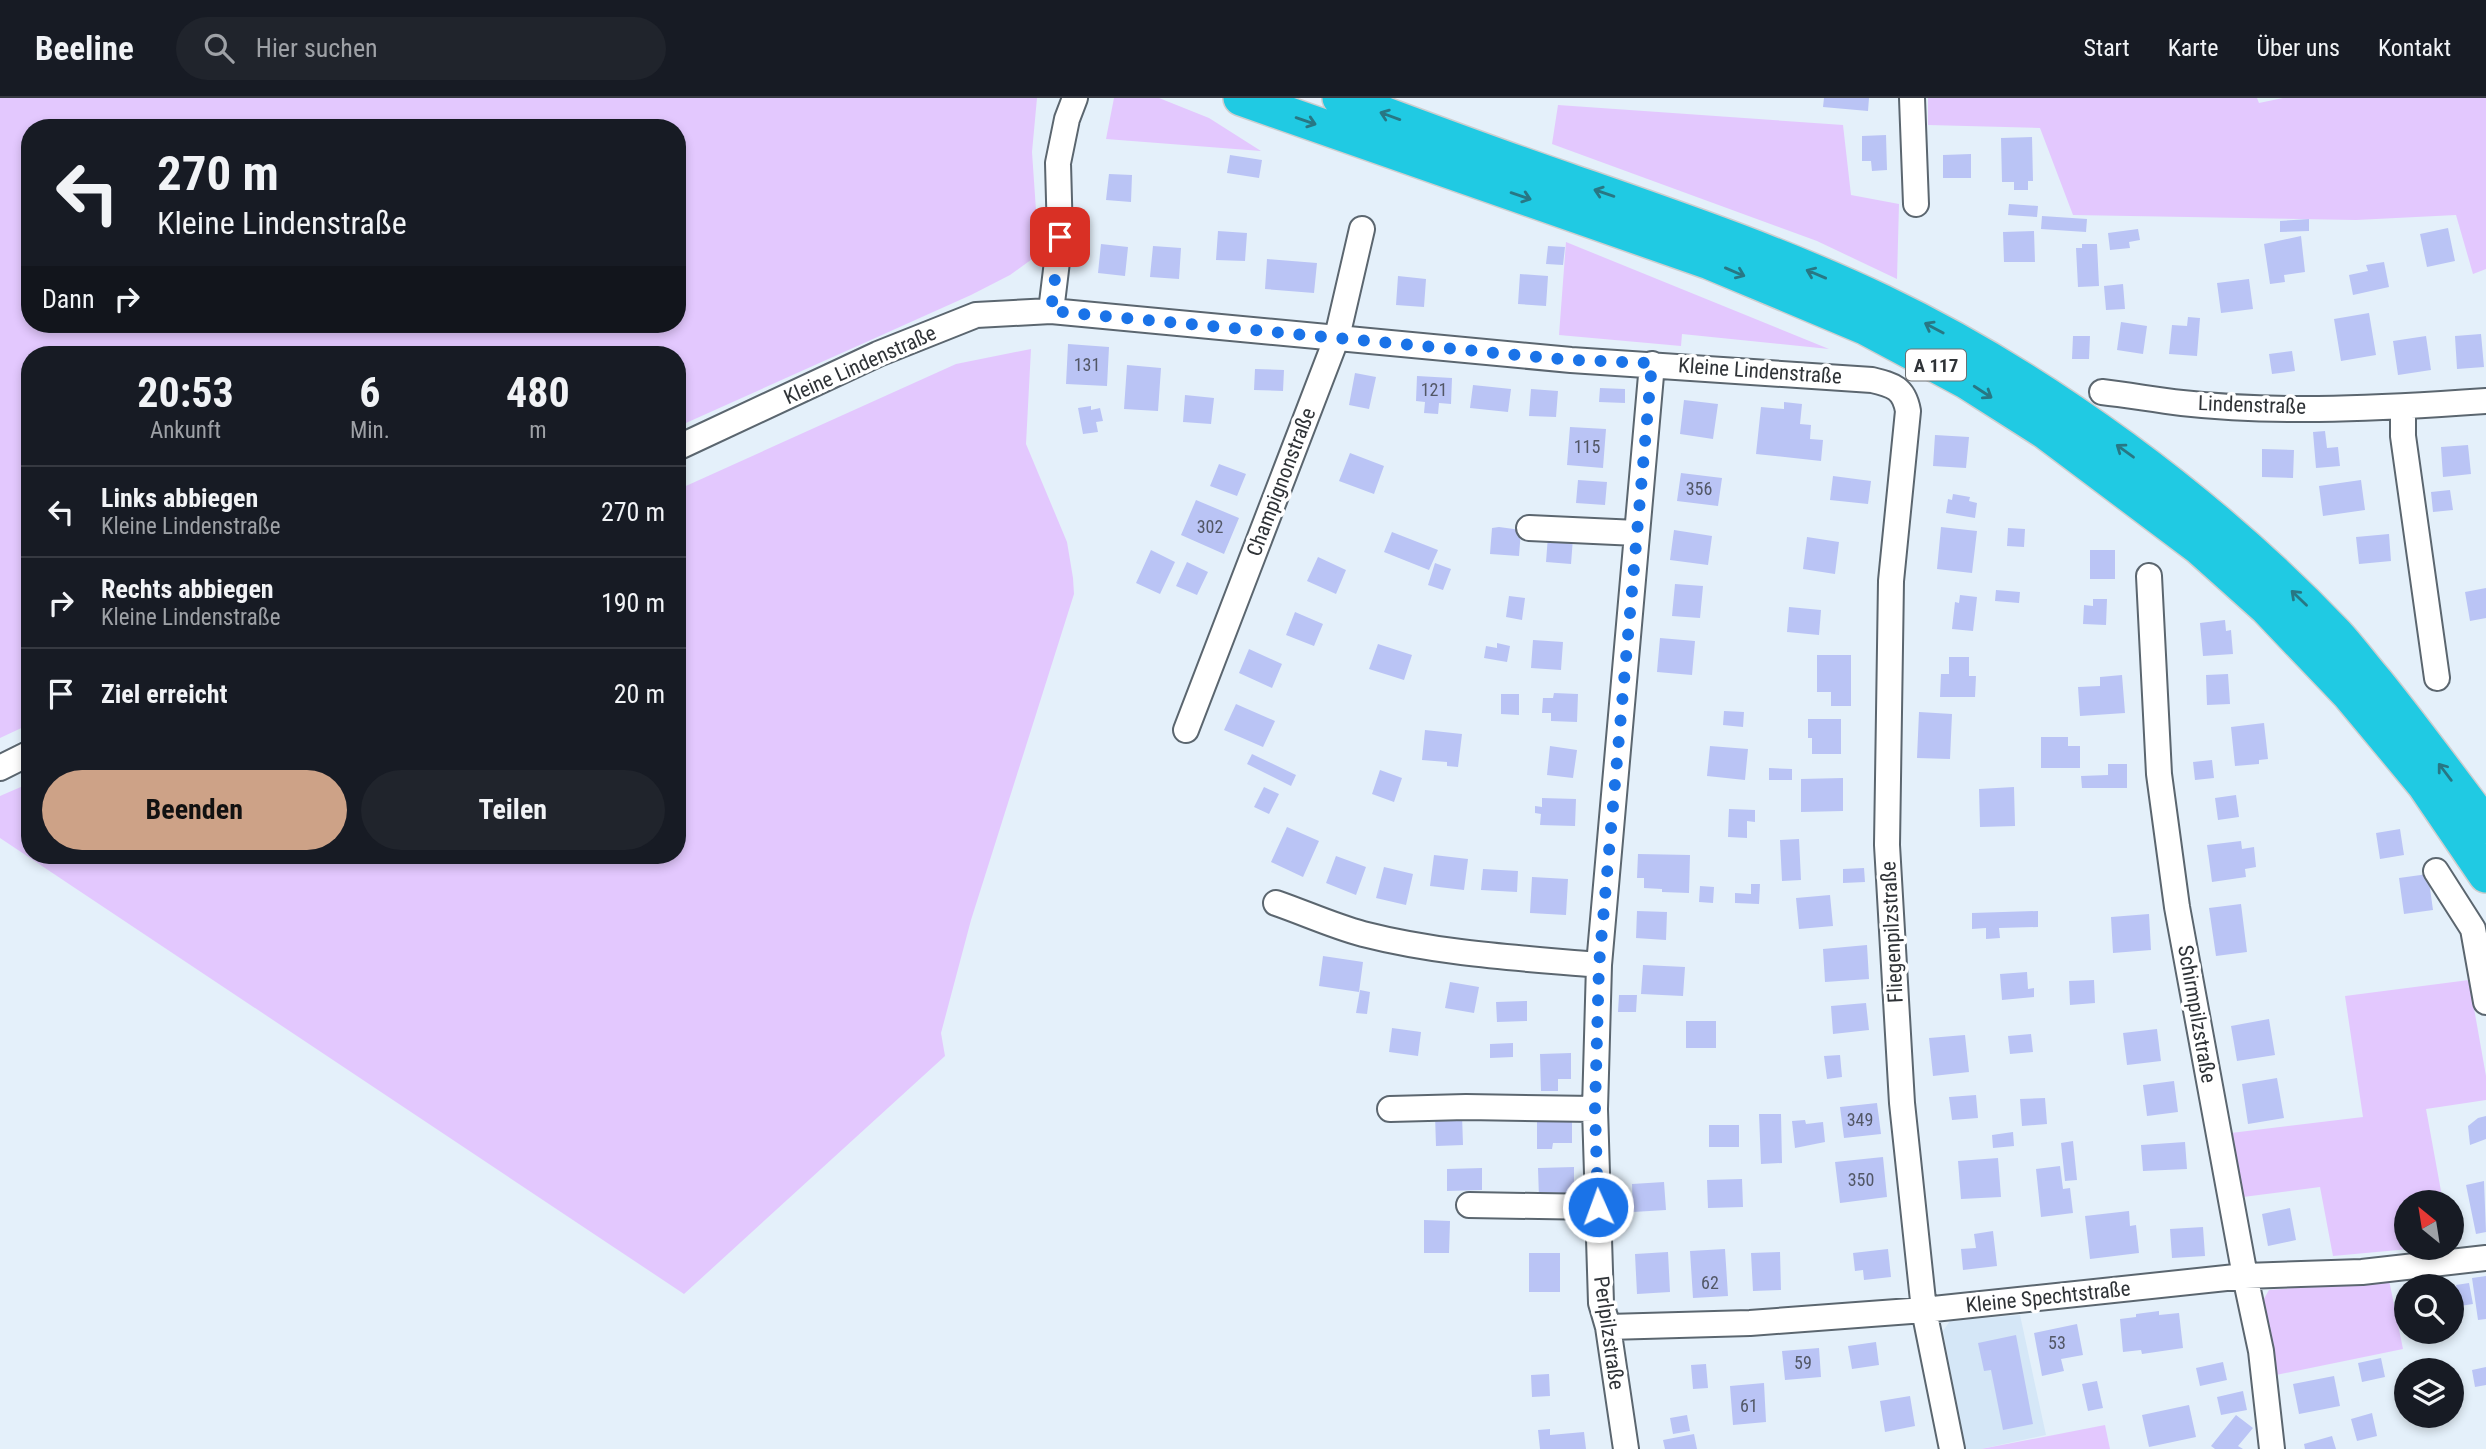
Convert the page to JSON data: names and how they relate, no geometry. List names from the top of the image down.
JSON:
{
  "streets": {
    "highway": ["A 117"],
    "street": [
      "Kleine Lindenstraße",
      "Lindenstraße",
      "Champignonstraße",
      "Fliegenpilzstraße",
      "Schirmpilzstraße",
      "Kleine Spechtstraße",
      "Perlpilzstraße"
    ]
  },
  "crossings": [
    ["Kleine Lindenstraße", "Champignonstraße"],
    ["Kleine Lindenstraße", "Fliegenpilzstraße"],
    ["Kleine Lindenstraße", "Perlpilzstraße"],
    ["Fliegenpilzstraße", "Kleine Spechtstraße"],
    ["Schirmpilzstraße", "Kleine Spechtstraße"],
    ["Kleine Spechtstraße", "Perlpilzstraße"]
  ],
  "house_numbers": [
    "131",
    "121",
    "115",
    "356",
    "302",
    "349",
    "350",
    "62",
    "53",
    "59",
    "61"
  ],
  "north": "top left",
  "page": {
    "header": "Beeline",
    "search": "Hier suchen",
    "nav": [
      "Start",
      "Karte",
      "Über uns",
      "Kontakt"
    ],
    "turn": ["270 m", "Kleine Lindenstraße"],
    "then": "Dann",
    "eta": [
      "20:53",
      "Ankunft",
      "6",
      "Min.",
      "480",
      "m"
    ],
    "list": [
      {
        "name": "Links abbiegen",
        "note": "Kleine Lindenstraße",
        "value": "270 m"
      },
      {
        "name": "Rechts abbiegen",
        "note": "Kleine Lindenstraße",
        "value": "190 m"
      },
      {
        "name": "Ziel erreicht",
        "value": "20 m"
      }
    ],
    "buttons": ["Beenden", "Teilen"]
  }
}
